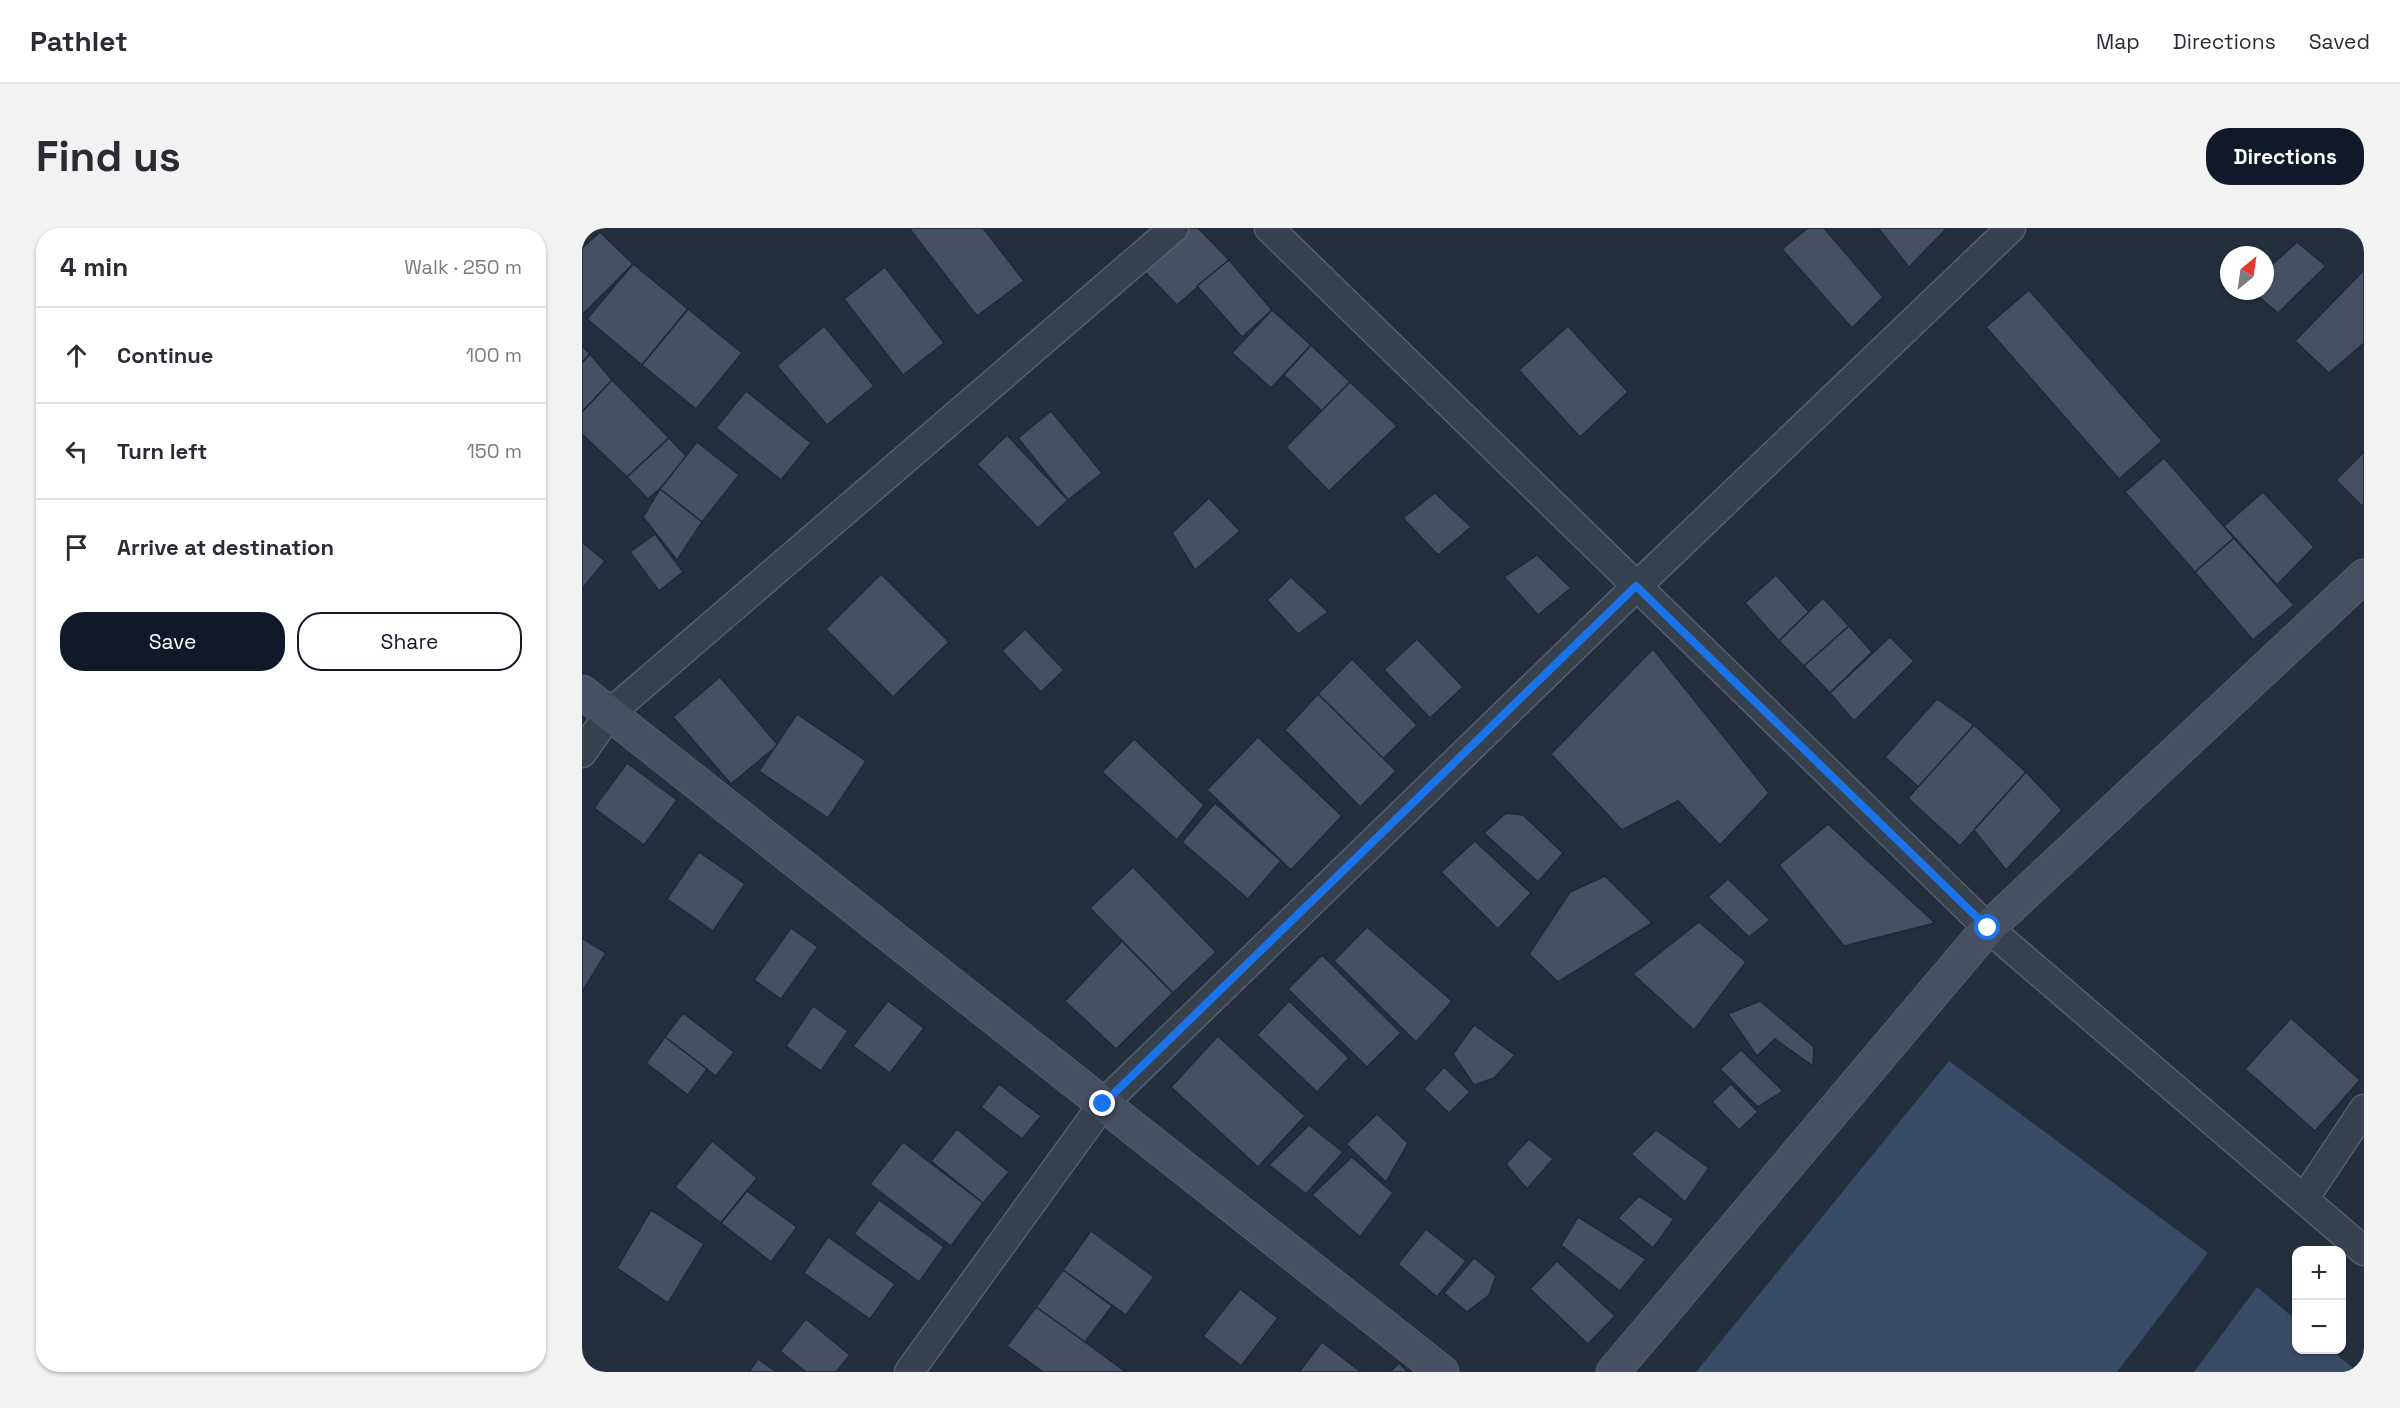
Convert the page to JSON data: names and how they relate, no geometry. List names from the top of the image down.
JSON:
{
  "north": "top right",
  "page": {
    "header": "Pathlet",
    "nav": ["Map", "Directions", "Saved"],
    "buttons": [
      "Directions",
      ["Save", "Share"]
    ],
    "title": "Find us",
    "heading": ["4 min", "Walk · 250 m"],
    "list": [
      ["Continue", "100 m"],
      ["Turn left", "150 m"],
      "Arrive at destination"
    ],
    "map_buttons": ["+", "−"]
  }
}
